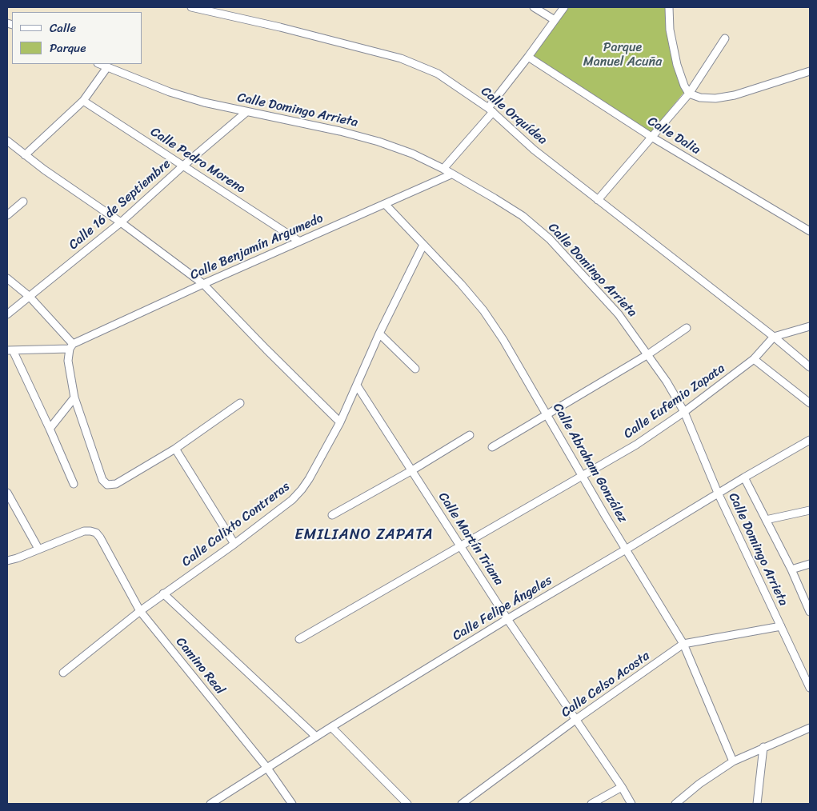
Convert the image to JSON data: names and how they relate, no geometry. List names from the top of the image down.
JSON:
{
  "streets": {
    "street": [
      "Calle Domingo Arrieta",
      "Calle Orquídea",
      "Calle Dalia",
      "Calle Pedro Moreno",
      "Calle 16 de Septiembre",
      "Calle Benjamín Argumedo",
      "Calle Eufemio Zapata",
      "Calle Abraham González",
      "Calle Calixto Contreras",
      "Calle Martín Triana",
      "Calle Felipe Ángeles",
      "Camino Real",
      "Calle Celso Acosta"
    ]
  },
  "crossings": [
    ["Calle Domingo Arrieta", "Calle 16 de Septiembre"],
    ["Calle Domingo Arrieta", "Calle Benjamín Argumedo"],
    ["Calle Domingo Arrieta", "Calle Eufemio Zapata"],
    ["Calle Domingo Arrieta", "Calle Felipe Ángeles"],
    ["Calle Domingo Arrieta", "Calle Celso Acosta"],
    ["Calle Orquídea", "Calle Eufemio Zapata"],
    ["Calle Pedro Moreno", "Calle 16 de Septiembre"],
    ["Calle Pedro Moreno", "Calle Benjamín Argumedo"],
    ["Calle Benjamín Argumedo", "Calle Abraham González"],
    ["Calle Eufemio Zapata", "Calle Abraham González"],
    ["Calle Eufemio Zapata", "Calle Martín Triana"],
    ["Calle Abraham González", "Calle Calixto Contreras"],
    ["Calle Abraham González", "Calle Felipe Ángeles"],
    ["Calle Abraham González", "Calle Celso Acosta"],
    ["Calle Calixto Contreras", "Calle Martín Triana"],
    ["Calle Calixto Contreras", "Camino Real"],
    ["Calle Martín Triana", "Calle Felipe Ángeles"],
    ["Calle Martín Triana", "Calle Celso Acosta"],
    ["Calle Felipe Ángeles", "Camino Real"]
  ],
  "districts": ["EMILIANO ZAPATA"],
  "parks": ["Parque Manuel Acuña"],
  "legend": ["Calle", "Parque"]
}
